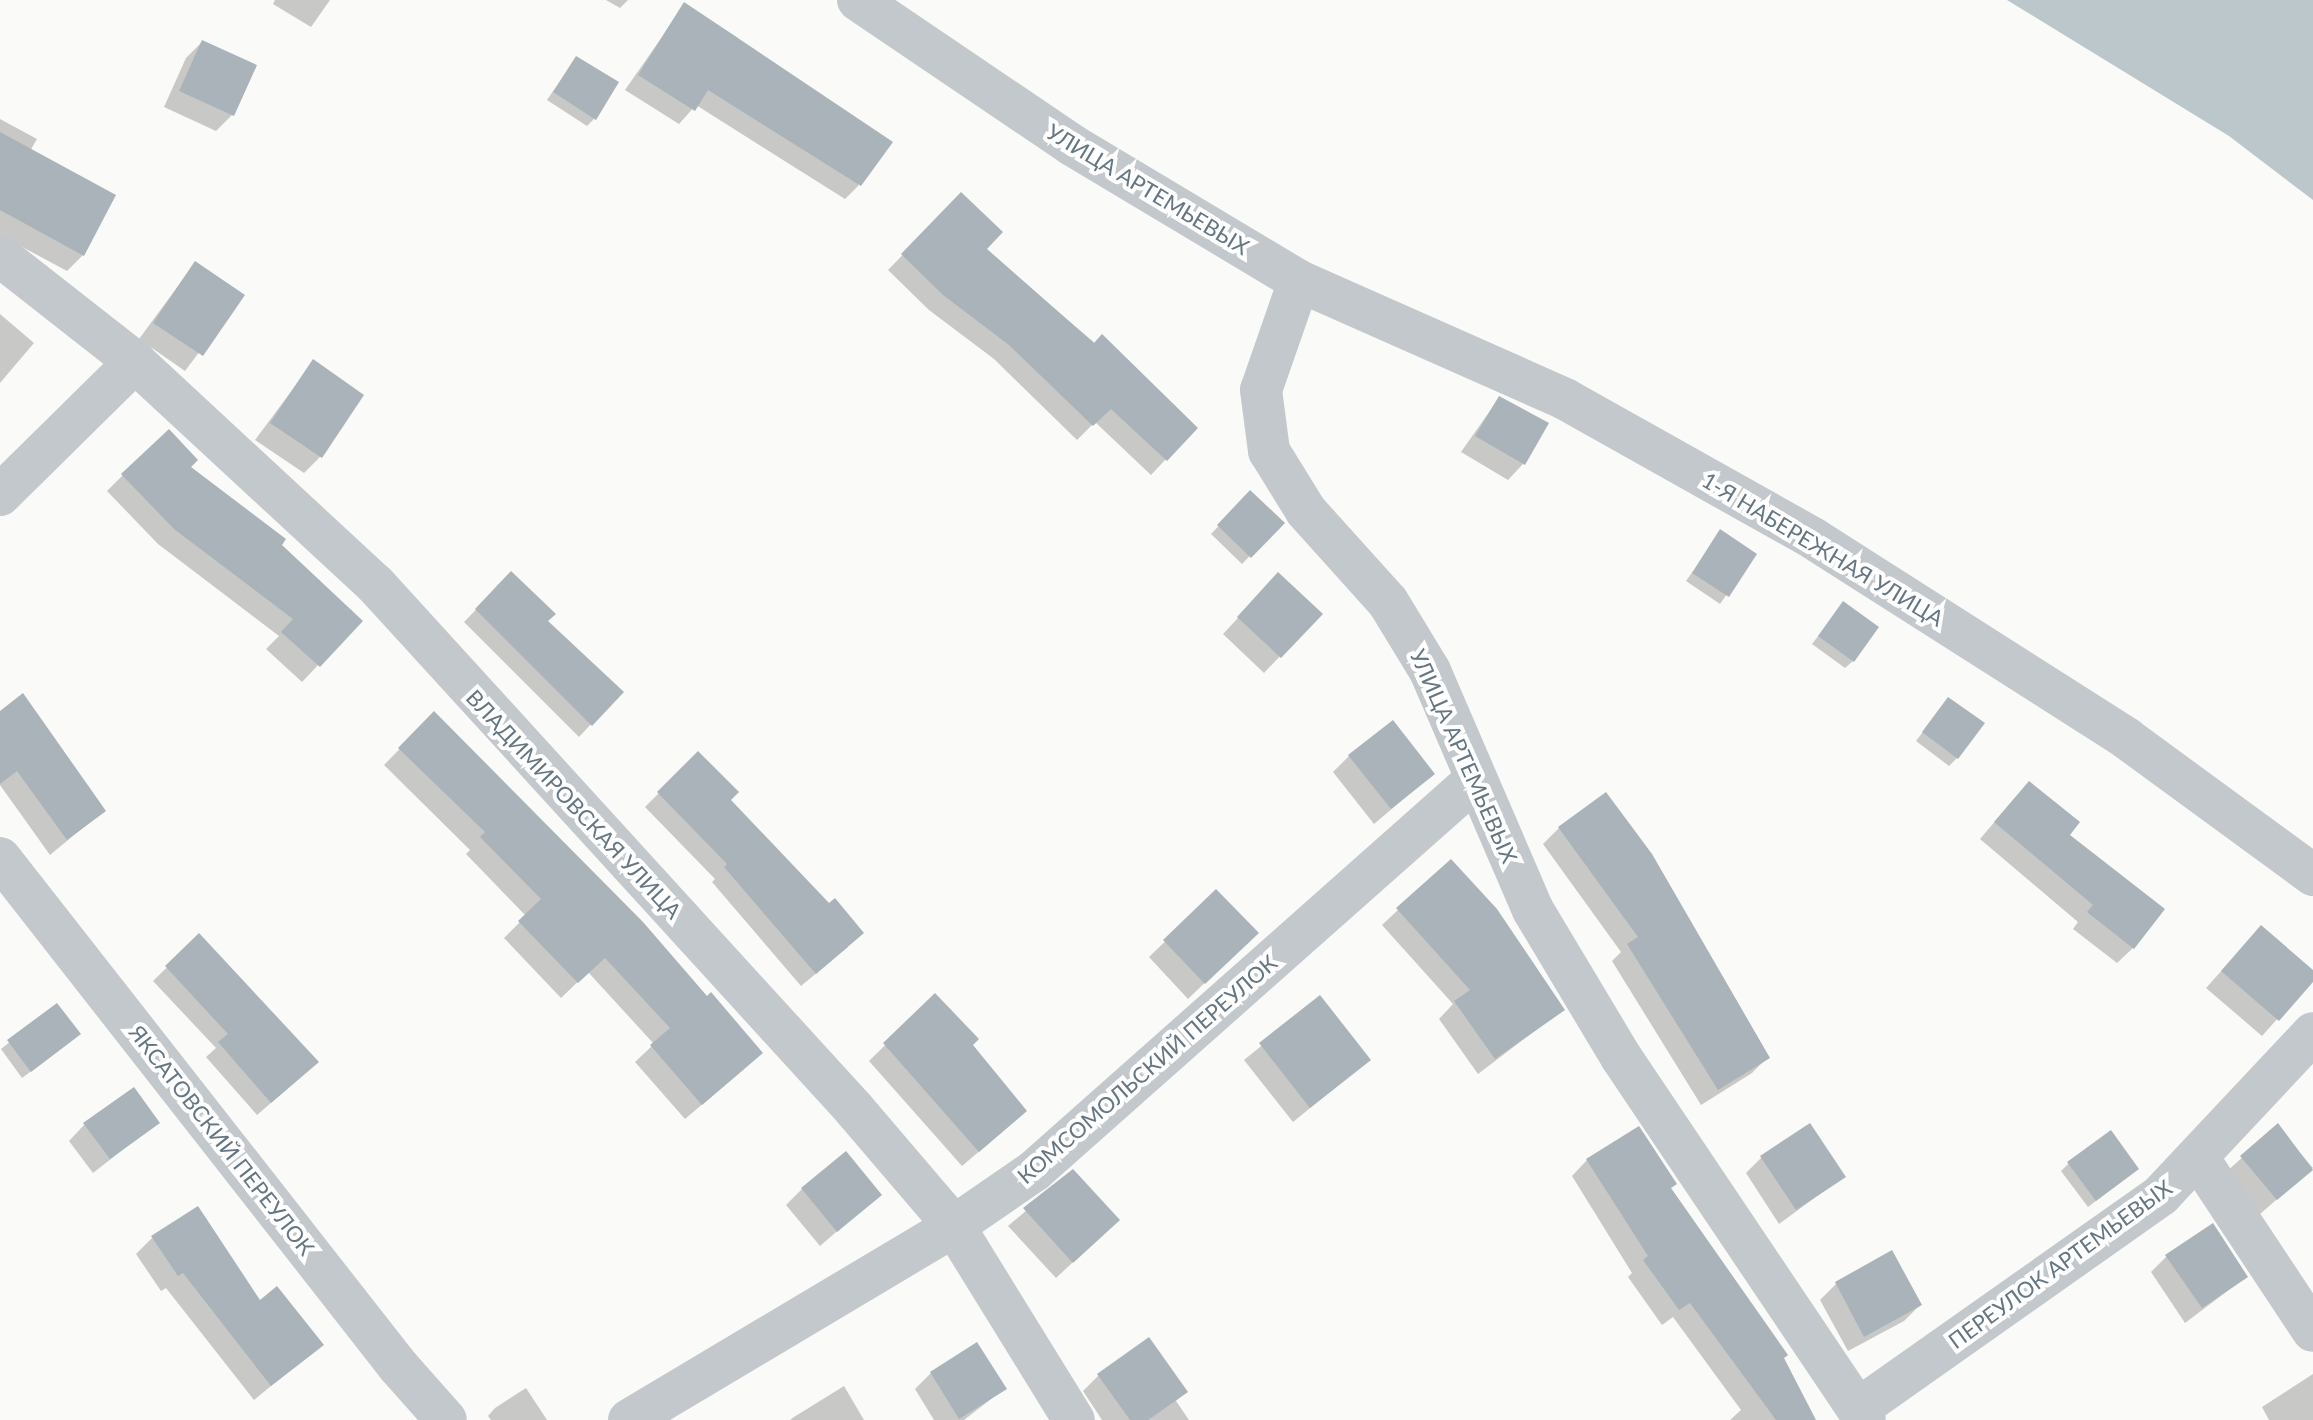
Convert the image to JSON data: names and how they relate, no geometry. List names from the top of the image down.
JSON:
{
  "streets": {
    "street": [
      "УЛИЦА АРТЕМЬЕВЫХ",
      "1-Я НАБЕРЕЖНАЯ УЛИЦА",
      "ВЛАДИМИРОВСКАЯ УЛИЦА",
      "КОМСОМОЛЬСКИЙ ПЕРЕУЛОК",
      "ЯКСАТОВСКИЙ ПЕРЕУЛОК",
      "ПЕРЕУЛОК АРТЕМЬЕВЫХ"
    ]
  },
  "crossings": [
    ["УЛИЦА АРТЕМЬЕВЫХ", "1-Я НАБЕРЕЖНАЯ УЛИЦА"],
    ["УЛИЦА АРТЕМЬЕВЫХ", "КОМСОМОЛЬСКИЙ ПЕРЕУЛОК"],
    ["УЛИЦА АРТЕМЬЕВЫХ", "ПЕРЕУЛОК АРТЕМЬЕВЫХ"],
    ["ВЛАДИМИРОВСКАЯ УЛИЦА", "КОМСОМОЛЬСКИЙ ПЕРЕУЛОК"]
  ]
}
